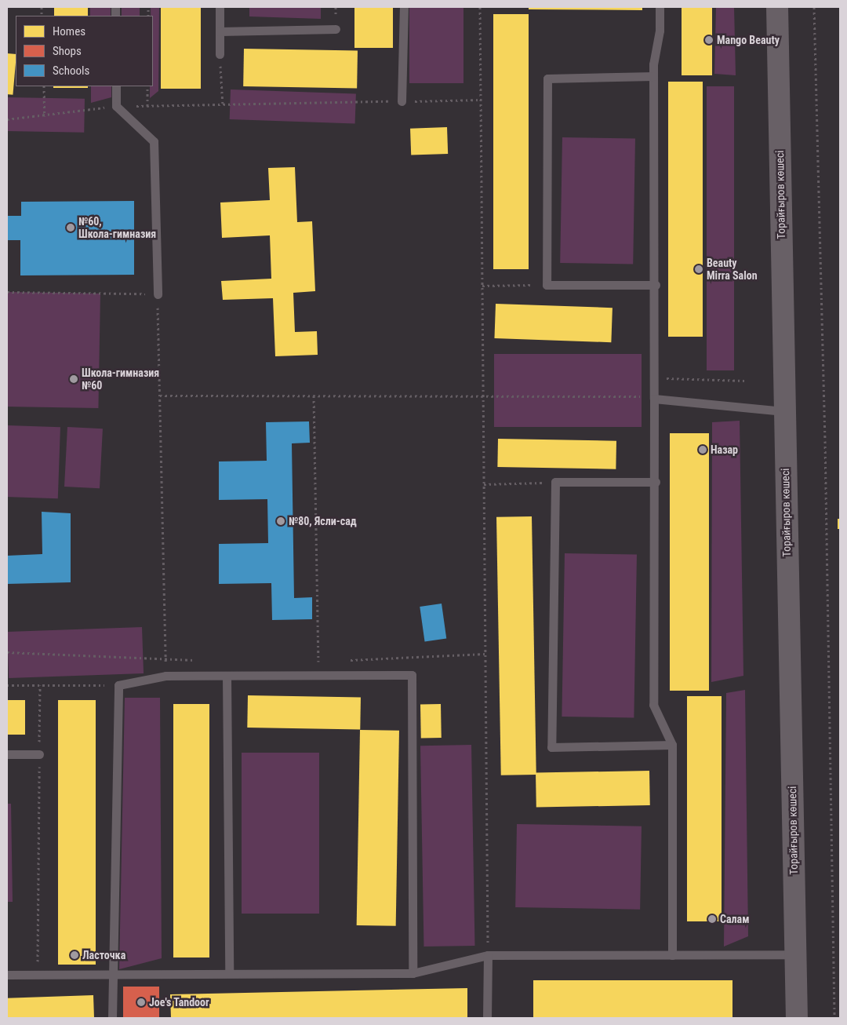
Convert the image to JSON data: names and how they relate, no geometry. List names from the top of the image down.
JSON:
{
  "streets": {
    "street": ["Торайғыров көшесі"]
  },
  "places": [
    "Mango Beauty",
    "№60, Школа-гимназия",
    "Beauty Mirra Salon",
    "Школа-гимназия №60",
    "Назар",
    "№80, Ясли-сад",
    "Салам",
    "Ласточка",
    "Joe's Tandoor"
  ],
  "legend": ["Homes", "Shops", "Schools"]
}
